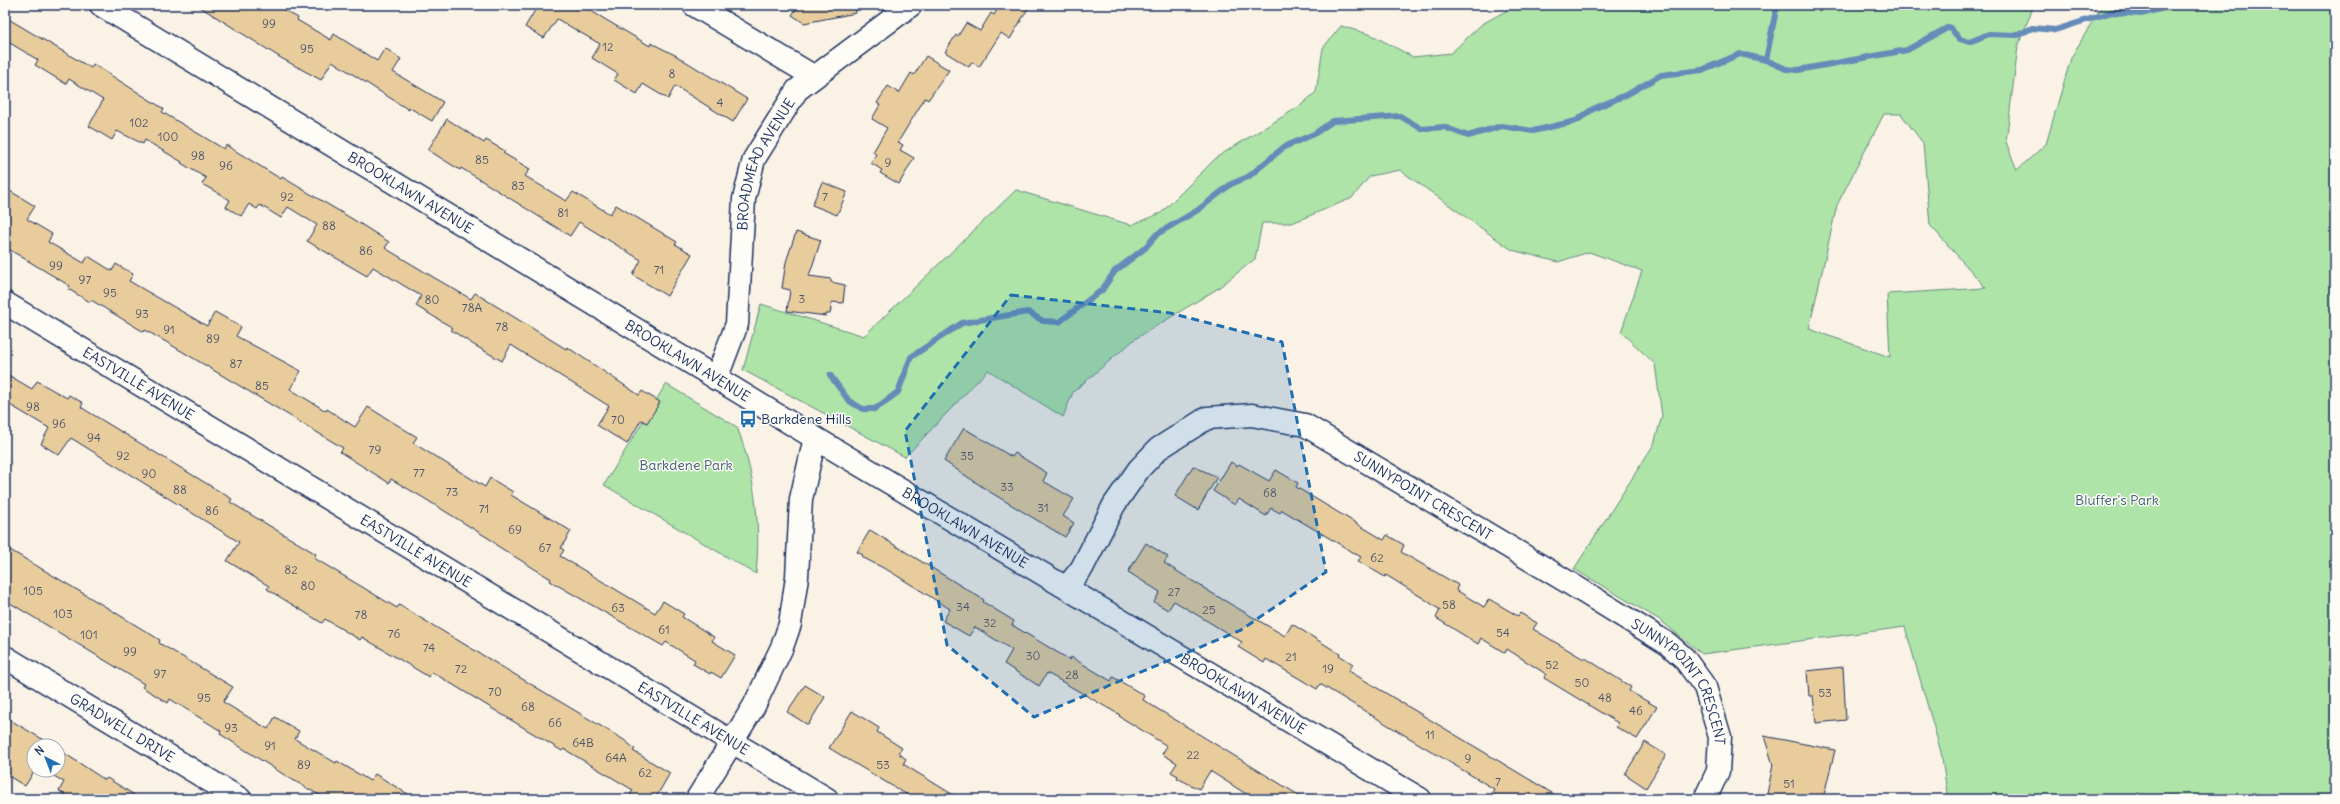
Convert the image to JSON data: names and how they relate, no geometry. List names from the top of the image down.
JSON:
{
  "streets": {
    "street": [
      "BROADMEAD AVENUE",
      "BROOKLAWN AVENUE",
      "EASTVILLE AVENUE",
      "SUNNYPOINT CRESCENT",
      "GRADWELL DRIVE"
    ]
  },
  "crossings": [
    ["BROADMEAD AVENUE", "BROOKLAWN AVENUE"],
    ["BROOKLAWN AVENUE", "SUNNYPOINT CRESCENT"]
  ],
  "parks": ["Barkdene Park", "Bluffer's Park"],
  "places": {
    "bus stop": ["Barkdene Hills"]
  },
  "house_numbers": [
    "99",
    "12",
    "95",
    "8",
    "4",
    "102",
    "100",
    "98",
    "85",
    "9",
    "96",
    "83",
    "92",
    "7",
    "81",
    "88",
    "86",
    "99",
    "71",
    "97",
    "95",
    "3",
    "80",
    "78A",
    "93",
    "78",
    "91",
    "89",
    "87",
    "85",
    "98",
    "70",
    "96",
    "94",
    "79",
    "92",
    "35",
    "77",
    "90",
    "33",
    "88",
    "73",
    "68",
    "31",
    "71",
    "86",
    "69",
    "67",
    "62",
    "82",
    "80",
    "105",
    "27",
    "58",
    "34",
    "63",
    "25",
    "103",
    "78",
    "32",
    "61",
    "54",
    "76",
    "101",
    "74",
    "99",
    "30",
    "21",
    "52",
    "72",
    "19",
    "97",
    "28",
    "50",
    "70",
    "53",
    "95",
    "48",
    "68",
    "46",
    "66",
    "93",
    "11",
    "64B",
    "91",
    "22",
    "64A",
    "9",
    "89",
    "53",
    "62",
    "7",
    "51"
  ],
  "north": "top left"
}
